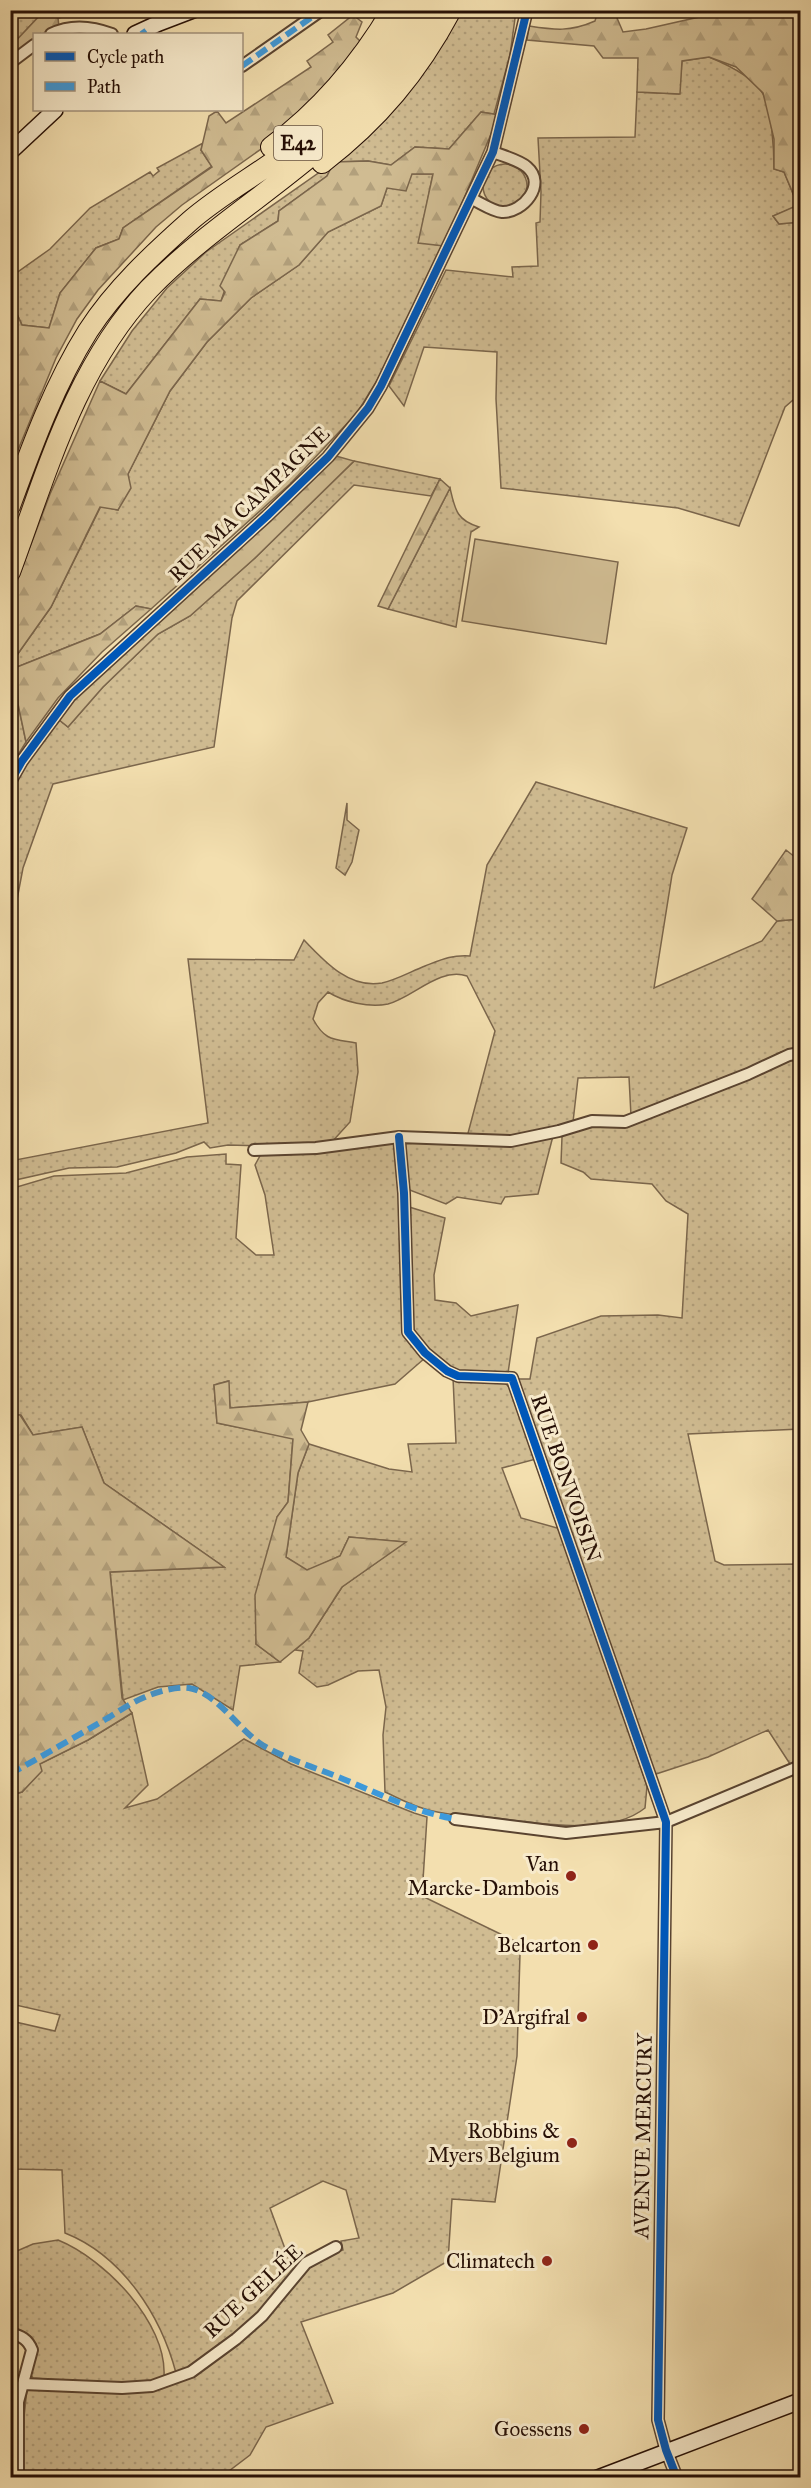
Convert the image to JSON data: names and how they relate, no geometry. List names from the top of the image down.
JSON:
{
  "streets": {
    "highway": ["E42"],
    "street": [
      "RUE MA CAMPAGNE",
      "RUE BONVOISIN",
      "AVENUE MERCURY",
      "RUE GELÉE"
    ]
  },
  "crossings": [
    ["RUE BONVOISIN", "AVENUE MERCURY"]
  ],
  "places": [
    "Van Marcke-Dambois",
    "Belcarton",
    "D'Argifral",
    "Robbins & Myers Belgium",
    "Climatech",
    "Goessens"
  ],
  "legend": ["Cycle path", "Path"]
}
